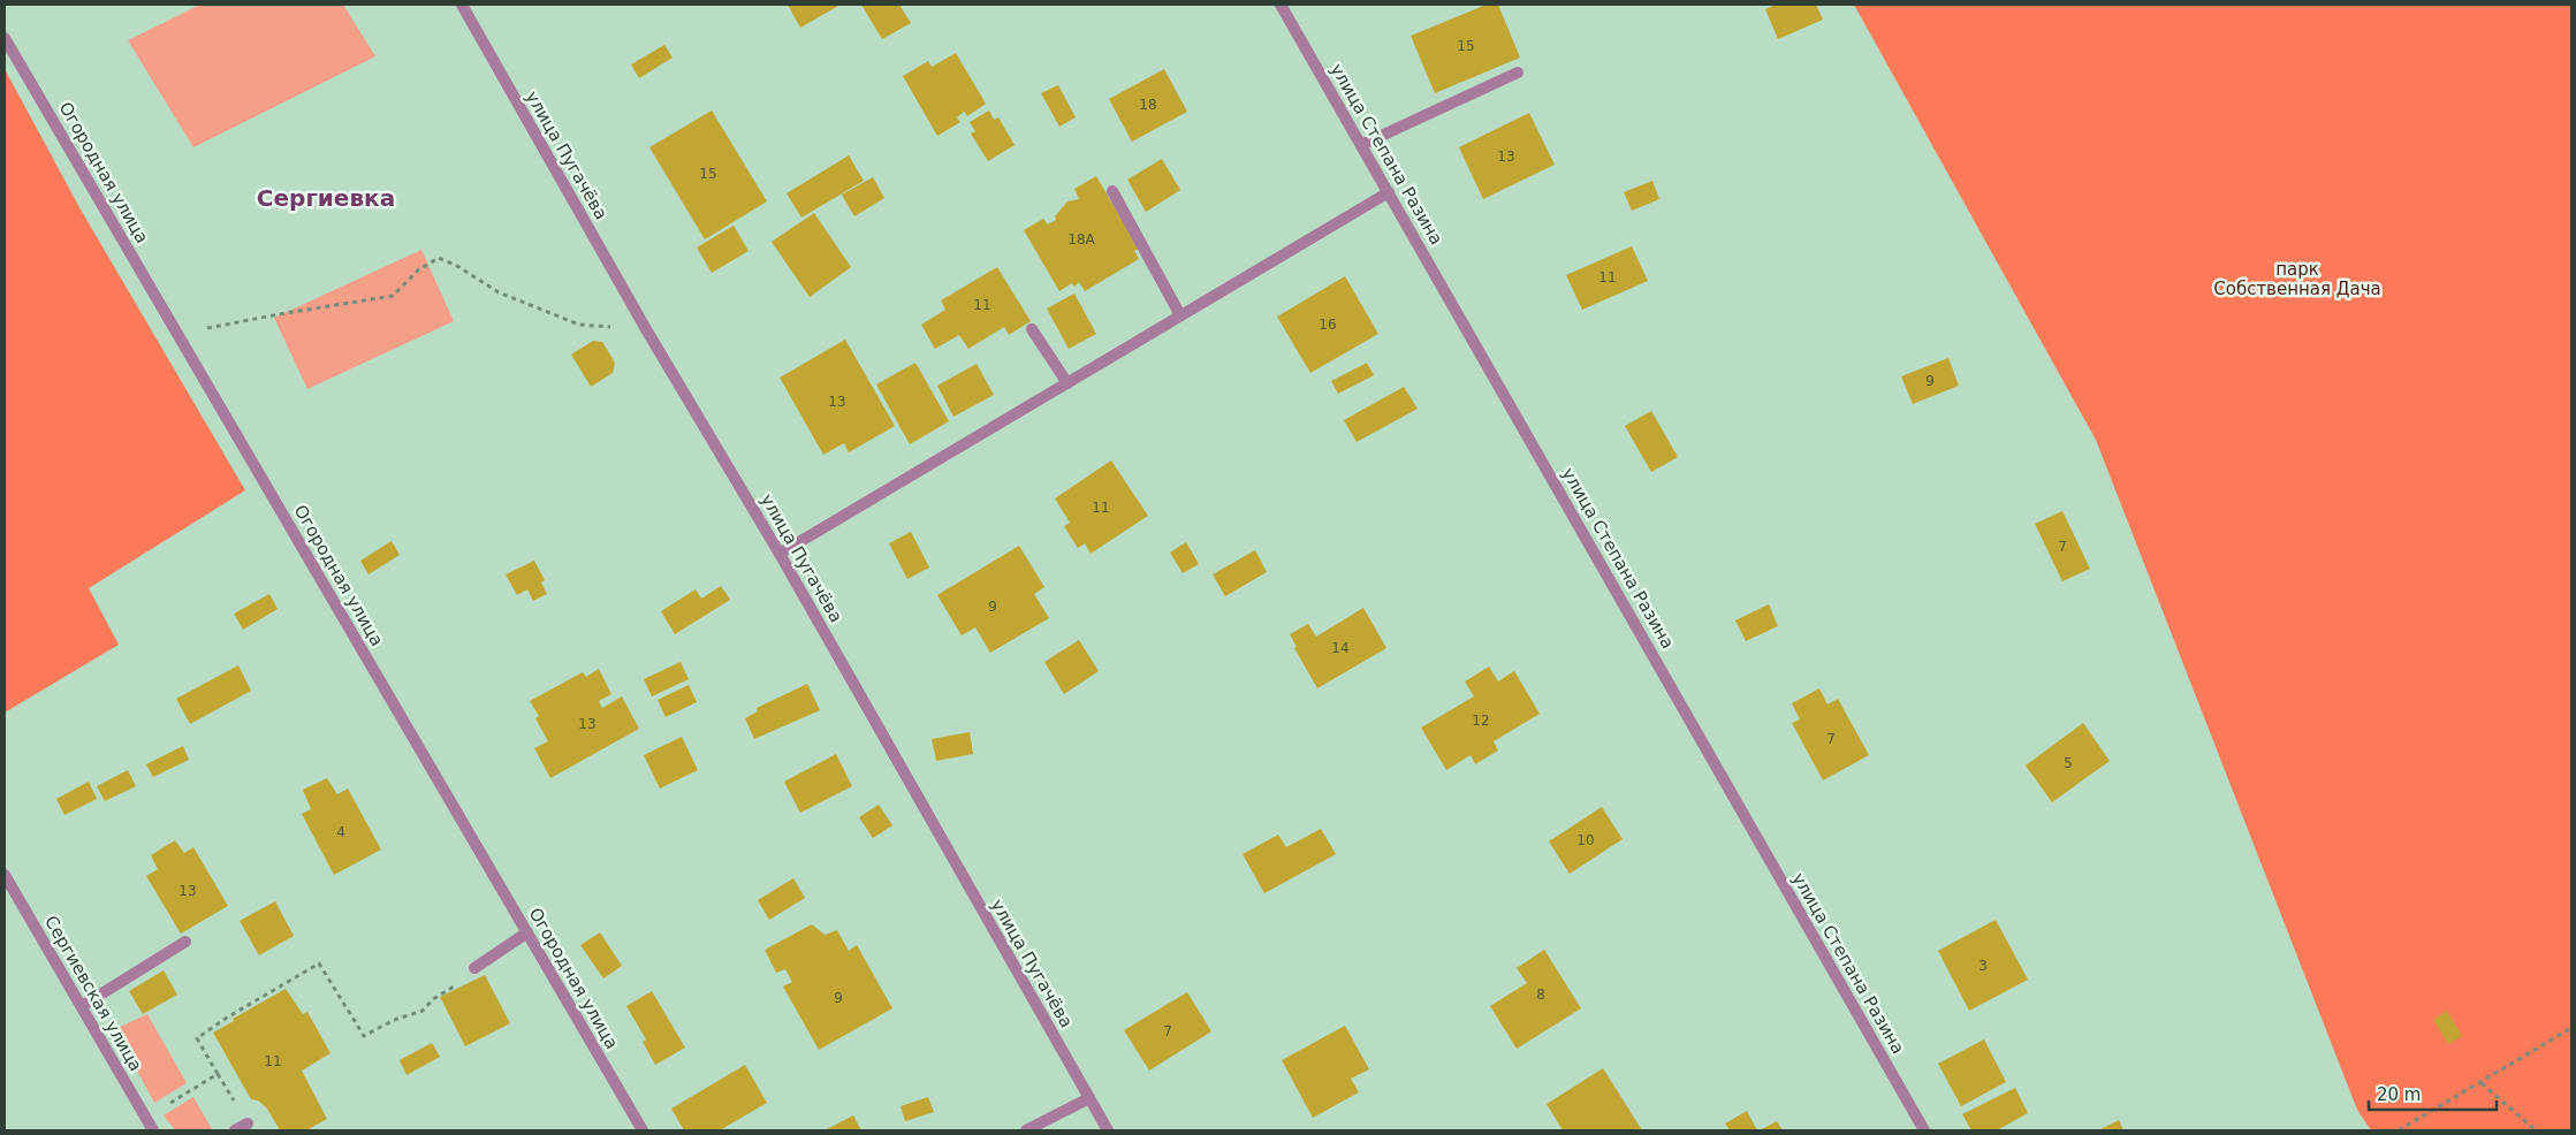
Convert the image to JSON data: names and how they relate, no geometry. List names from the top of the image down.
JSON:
{
  "streets": {
    "street": [
      "улица Степана Разина",
      "улица Пугачёва",
      "Огородная улица",
      "Сергиевская улица"
    ]
  },
  "districts": ["Сергиевка"],
  "parks": ["парк Собственная Дача"],
  "house_numbers": [
    "15",
    "18",
    "13",
    "15",
    "18А",
    "11",
    "11",
    "16",
    "9",
    "13",
    "11",
    "7",
    "9",
    "14",
    "12",
    "13",
    "7",
    "5",
    "4",
    "10",
    "13",
    "3",
    "8",
    "9",
    "7",
    "11"
  ],
  "scale_bar": "20 m"
}
